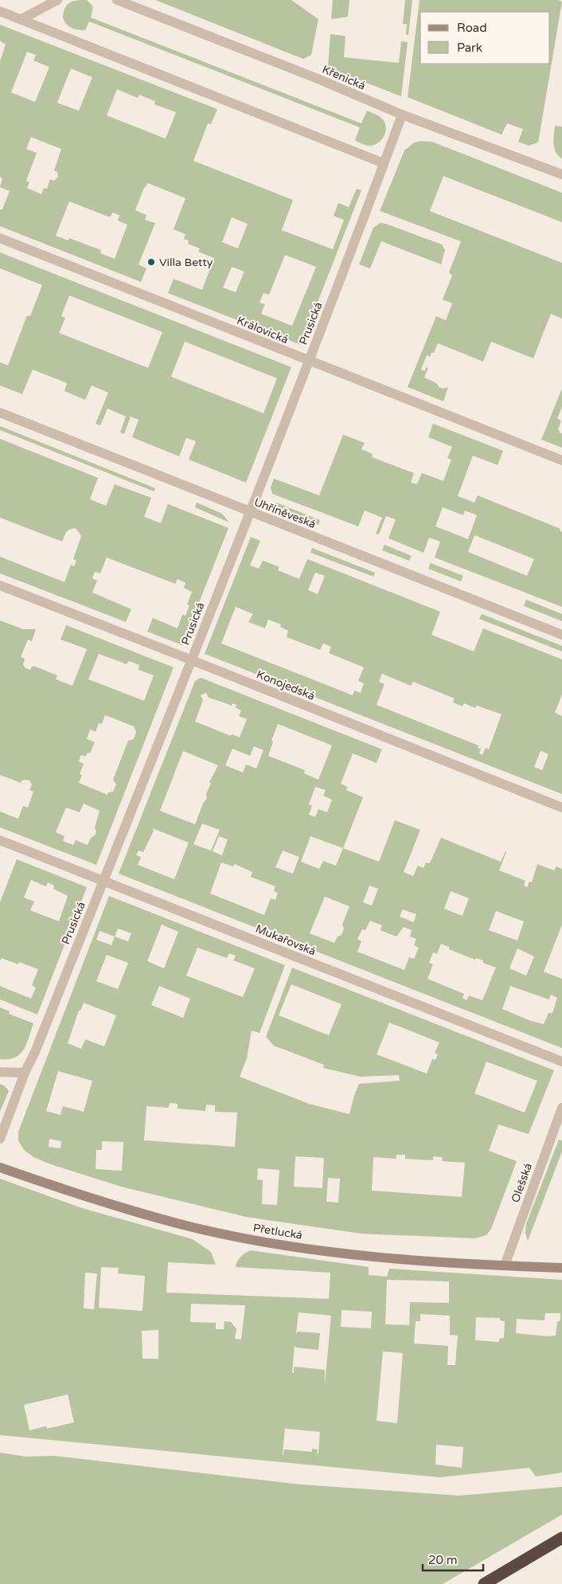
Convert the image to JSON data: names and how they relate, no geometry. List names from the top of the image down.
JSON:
{
  "streets": {
    "street": [
      "Křenická",
      "Prusická",
      "Královická",
      "Uhříněveská",
      "Konojedská",
      "Mukařovská",
      "Olešská",
      "Přetlucká"
    ]
  },
  "crossings": [
    ["Křenická", "Prusická"],
    ["Prusická", "Královická"],
    ["Prusická", "Uhříněveská"],
    ["Prusická", "Konojedská"],
    ["Prusická", "Mukařovská"],
    ["Olešská", "Přetlucká"]
  ],
  "places": ["Villa Betty"],
  "legend": ["Road", "Park"],
  "scale_bar": "20 m"
}
